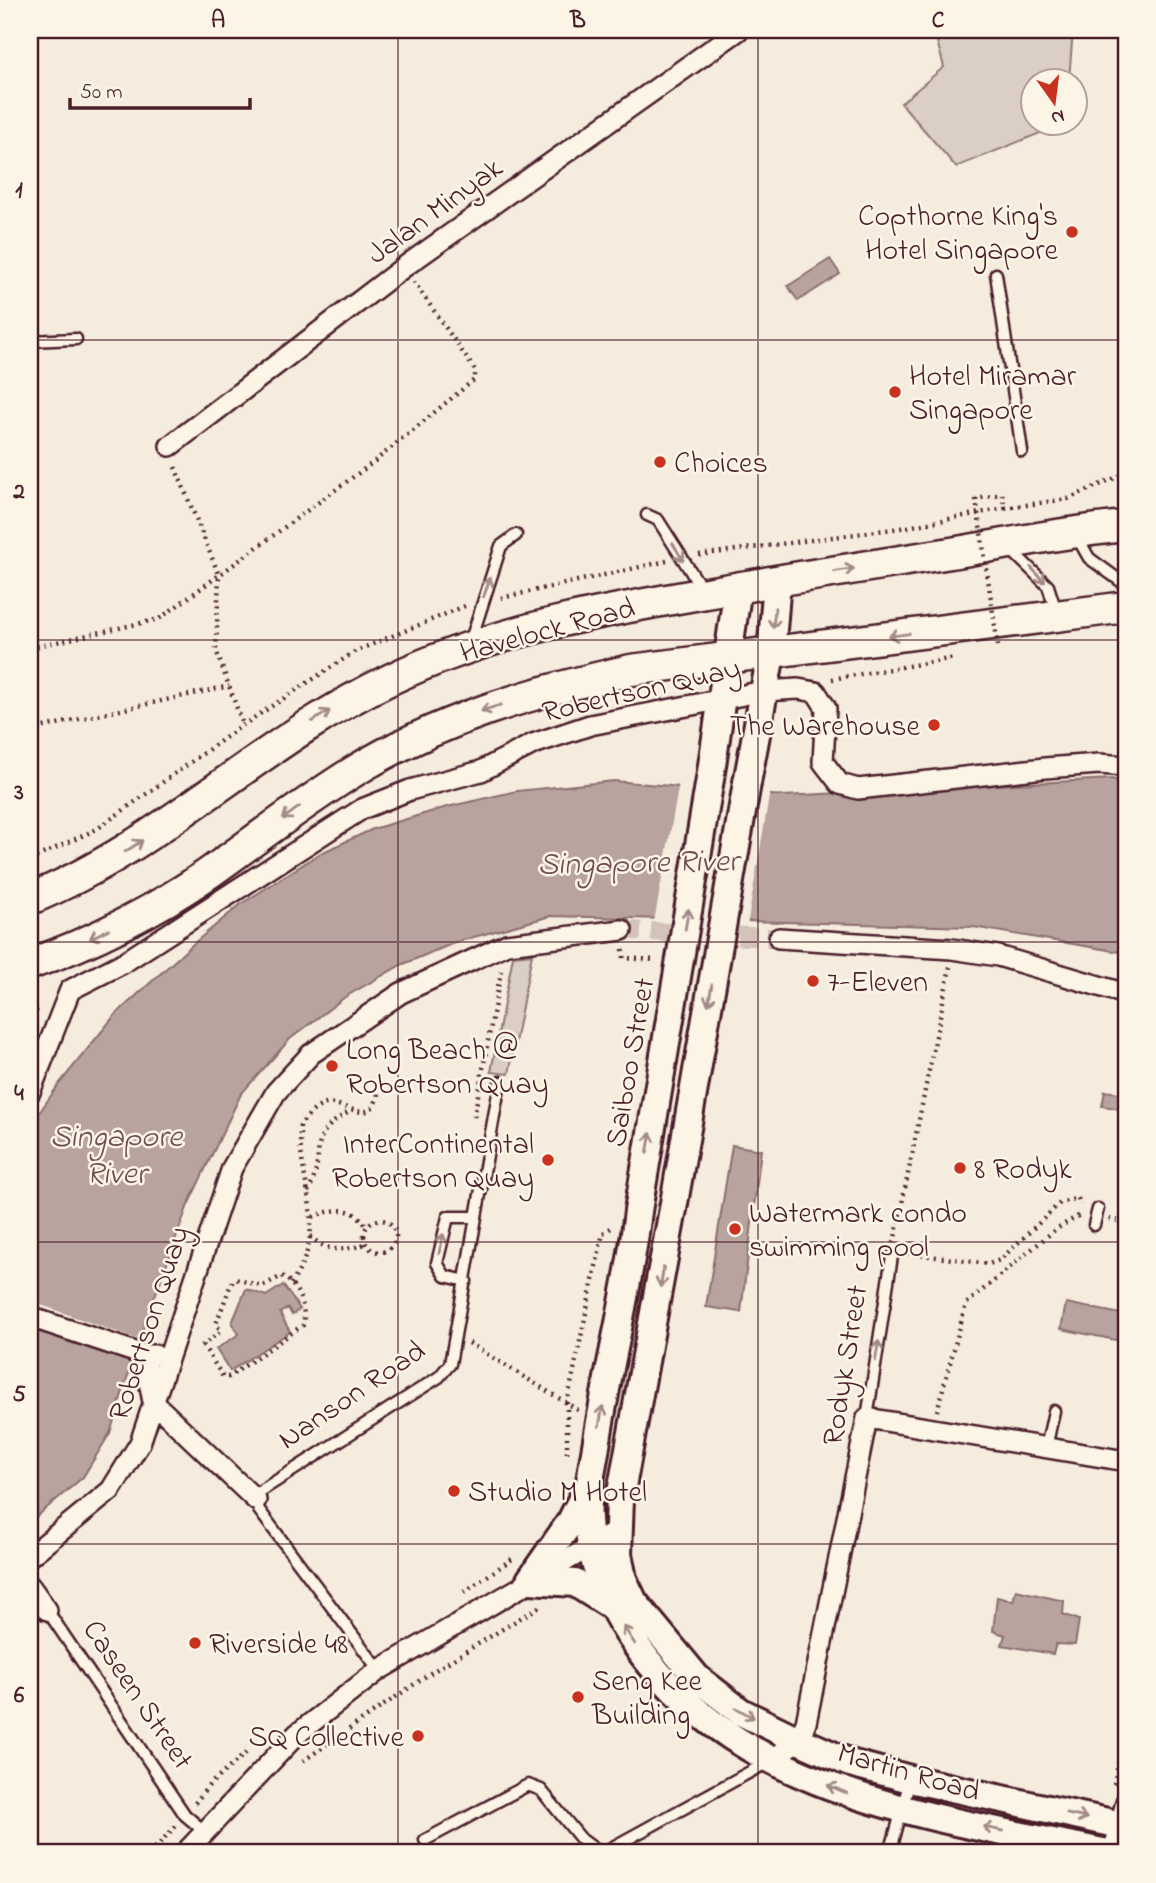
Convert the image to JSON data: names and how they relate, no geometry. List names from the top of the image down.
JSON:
{
  "streets": {
    "main road": ["Havelock Road"],
    "street": [
      "Jalan Minyak",
      "Robertson Quay",
      "Saiboo Street",
      "Rodyk Street",
      "Caseen Street",
      "Martin Road"
    ],
    "lane": ["Nanson Road"]
  },
  "crossings": [
    ["Havelock Road", "Saiboo Street"],
    ["Robertson Quay", "Saiboo Street"],
    ["Saiboo Street", "Martin Road"],
    ["Rodyk Street", "Martin Road"]
  ],
  "water": ["Singapore River"],
  "places": [
    "Copthorne King's Hotel Singapore",
    "Hotel Miramar Singapore",
    "Choices",
    "The Warehouse",
    "7-Eleven",
    "Long Beach @ Robertson Quay",
    "InterContinental Robertson Quay",
    "8 Rodyk",
    "Watermark condo swimming pool",
    "Studio M Hotel",
    "Riverside 48",
    "Seng Kee Building",
    "SQ Collective"
  ],
  "scale_bar": "50 m",
  "north": "bottom",
  "grid": {
    "columns": ["A", "B", "C"],
    "rows": [
      "1",
      "2",
      "3",
      "4",
      "5",
      "6"
    ]
  }
}
